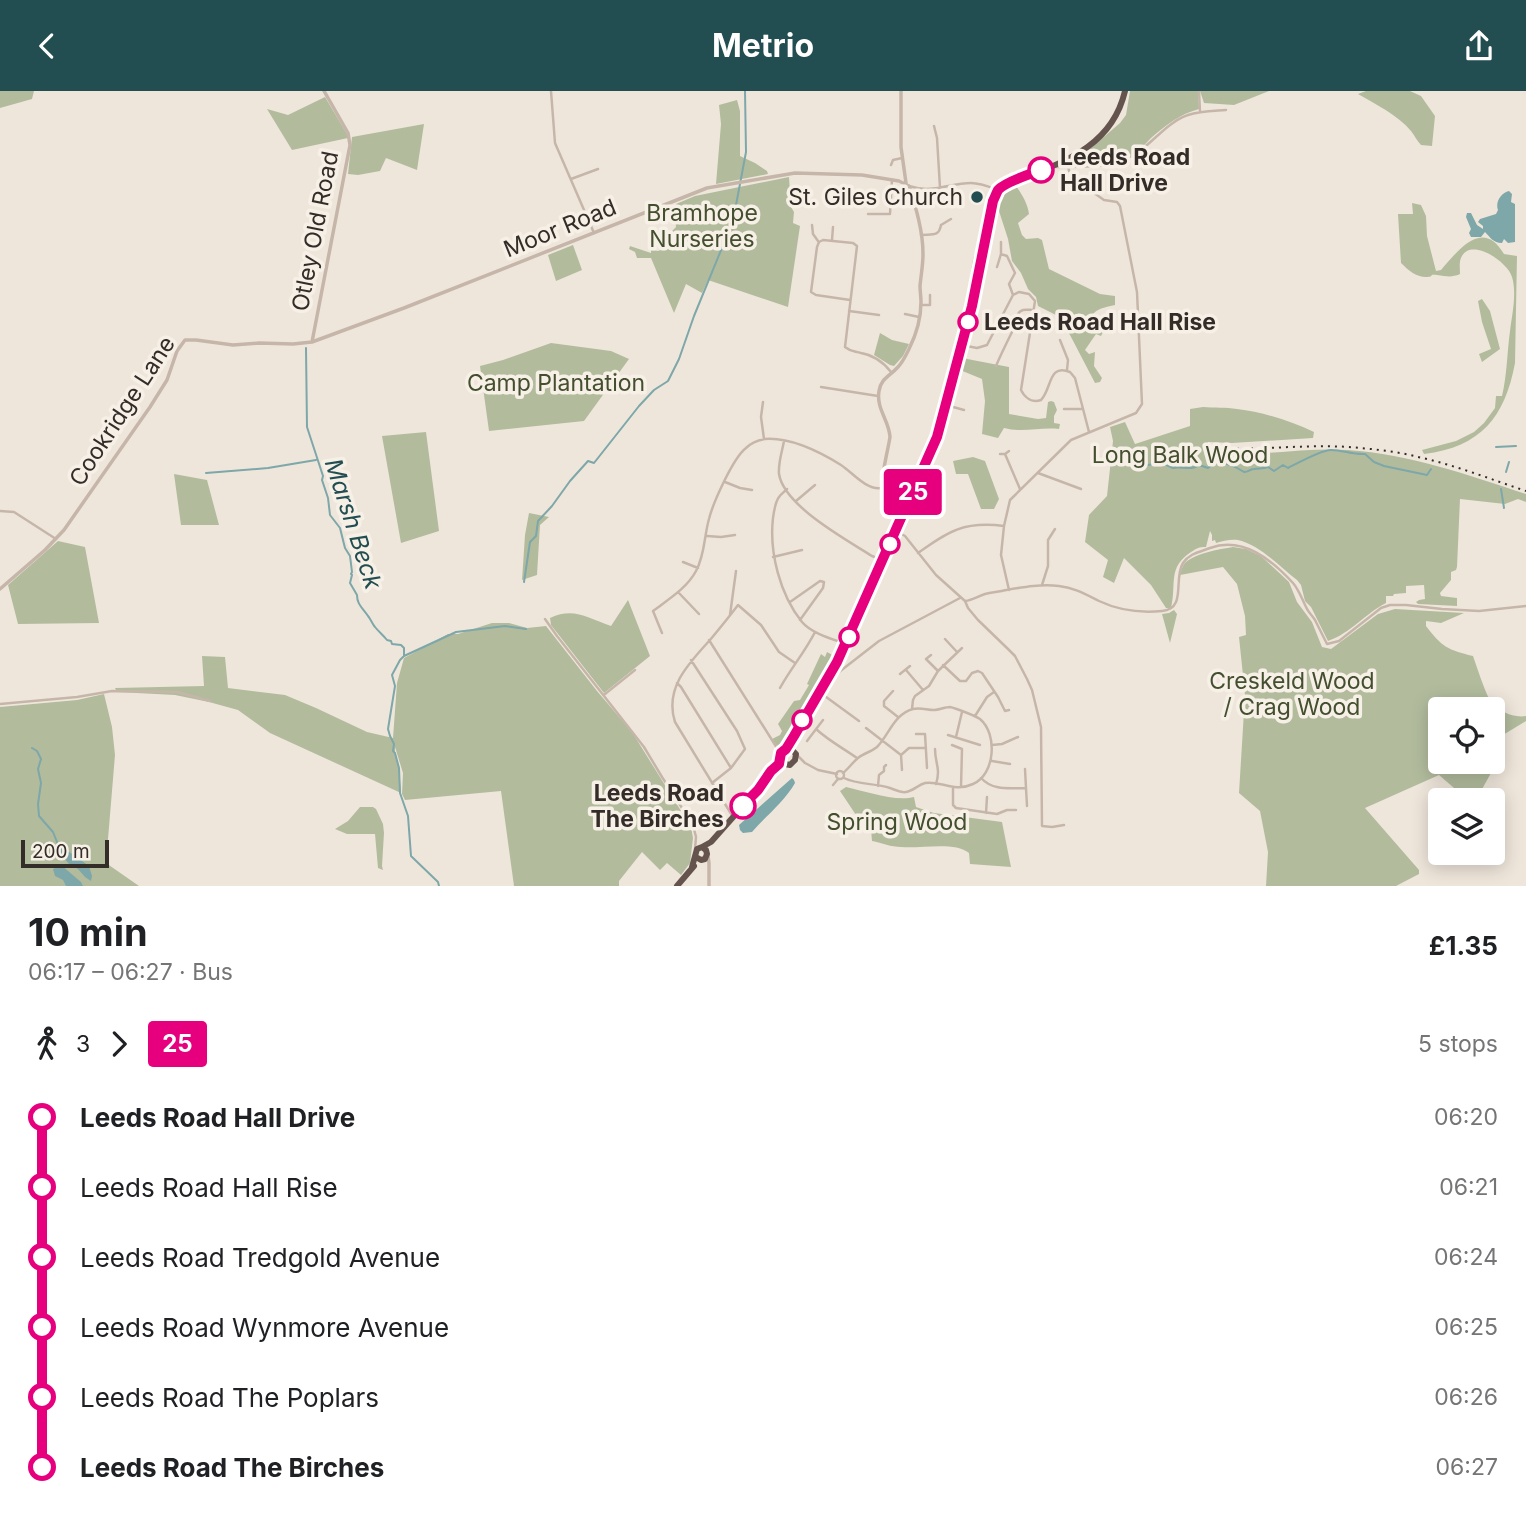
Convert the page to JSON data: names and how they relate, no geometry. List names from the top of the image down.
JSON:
{
  "streets": {
    "street": ["Moor Road", "Otley Old Road", "Cookridge Lane"]
  },
  "crossings": [
    ["Moor Road", "Otley Old Road"],
    ["Moor Road", "Cookridge Lane"],
    ["Otley Old Road", "Cookridge Lane"]
  ],
  "water": ["Marsh Beck"],
  "parks": [
    "Bramhope Nurseries",
    "Camp Plantation",
    "Long Balk Wood",
    "Creskeld Wood / Crag Wood",
    "Spring Wood"
  ],
  "places": [
    "Leeds Road Hall Drive",
    "St. Giles Church",
    "Leeds Road Hall Rise",
    "Leeds Road The Birches"
  ],
  "lines": ["bus line 25"],
  "scale_bar": "200 m",
  "page": {
    "header": "Metrio",
    "on_map": "25",
    "scale": "200 m",
    "heading": ["10 min", "06:17 – 06:27 · Bus", "£1.35"],
    "legs": ["3", "25", "5 stops"],
    "list": [
      {
        "name": "Leeds Road Hall Drive",
        "value": "06:20"
      },
      {
        "name": "Leeds Road Hall Rise",
        "value": "06:21"
      },
      {
        "name": "Leeds Road Tredgold Avenue",
        "value": "06:24"
      },
      {
        "name": "Leeds Road Wynmore Avenue",
        "value": "06:25"
      },
      {
        "name": "Leeds Road The Poplars",
        "value": "06:26"
      },
      {
        "name": "Leeds Road The Birches",
        "value": "06:27"
      }
    ]
  }
}
